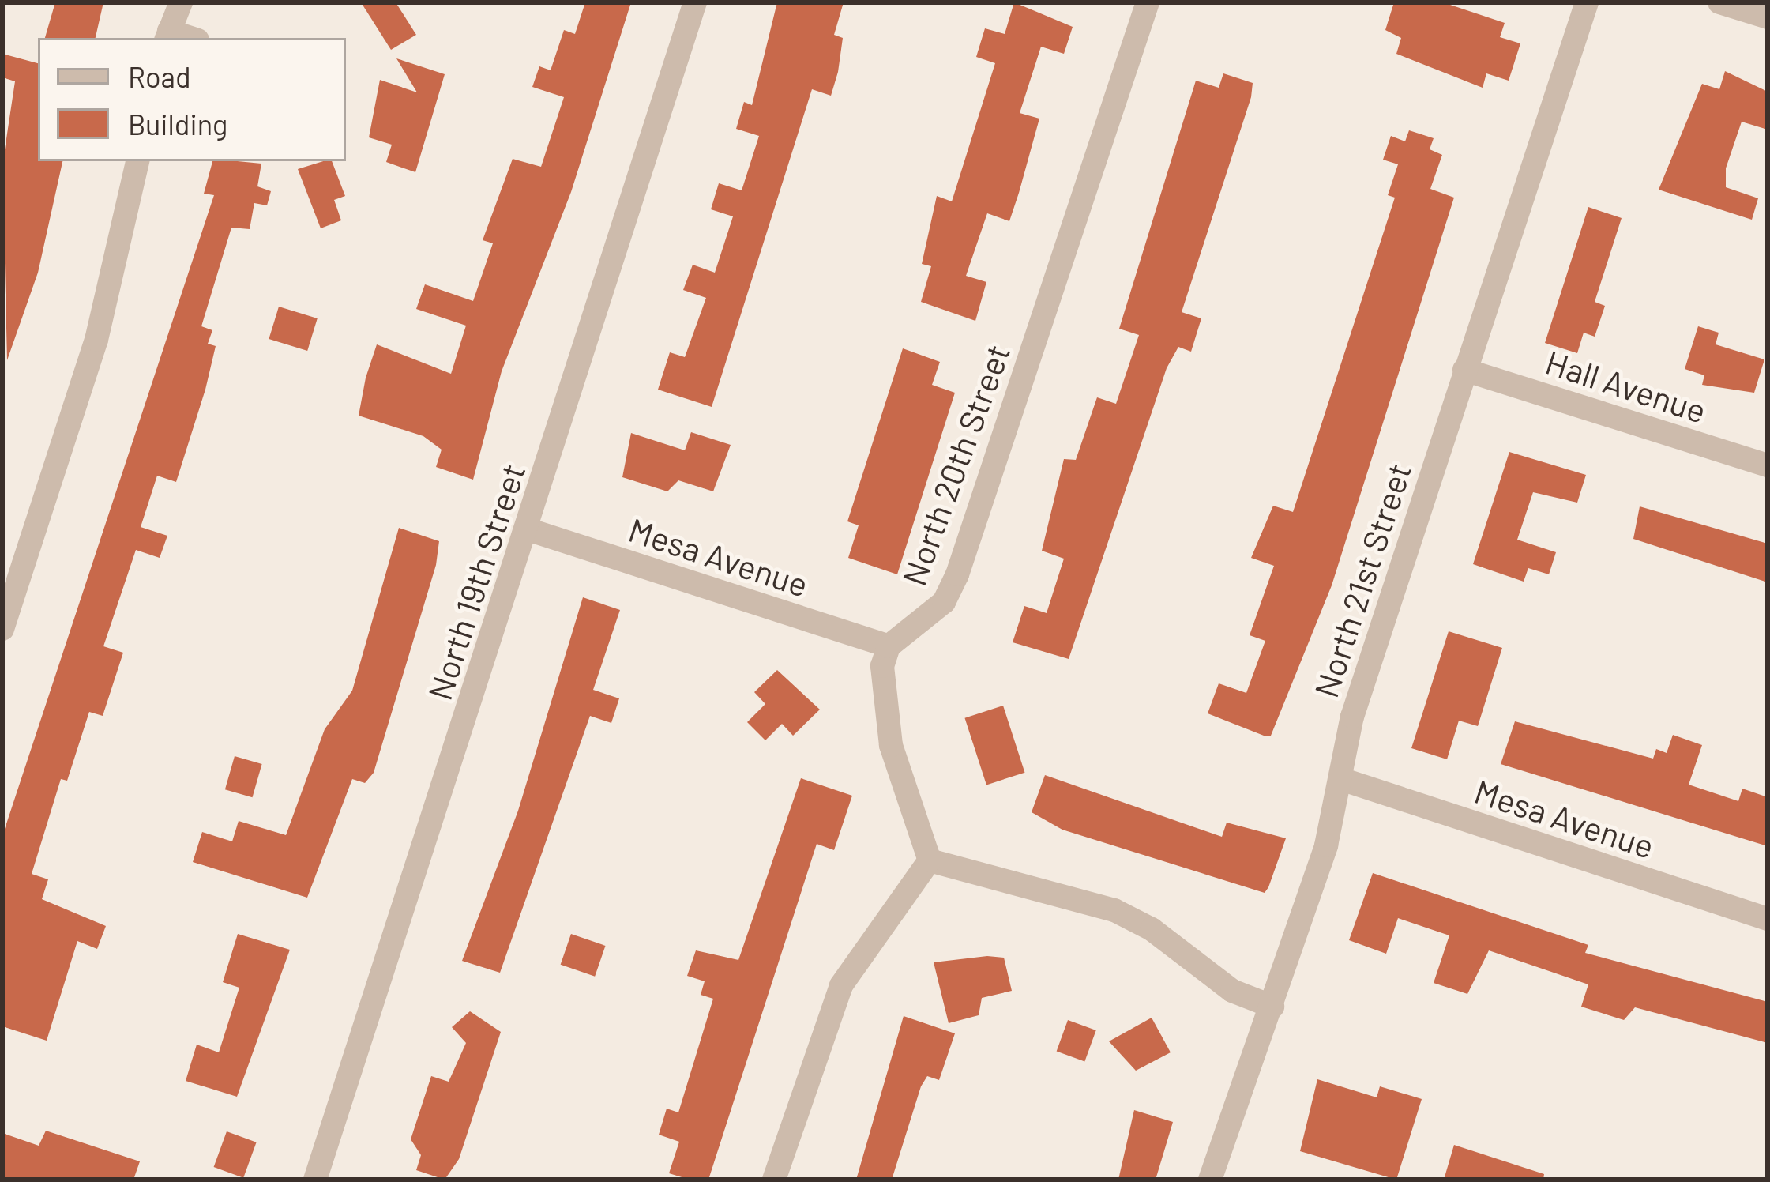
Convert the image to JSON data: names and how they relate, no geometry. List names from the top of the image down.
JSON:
{
  "streets": {
    "street": [
      "Hall Avenue",
      "North 20th Street",
      "Mesa Avenue",
      "North 21st Street",
      "North 19th Street"
    ]
  },
  "crossings": [
    ["Hall Avenue", "North 21st Street"],
    ["North 20th Street", "Mesa Avenue"],
    ["Mesa Avenue", "North 21st Street"],
    ["Mesa Avenue", "North 19th Street"]
  ],
  "legend": ["Road", "Building"]
}
